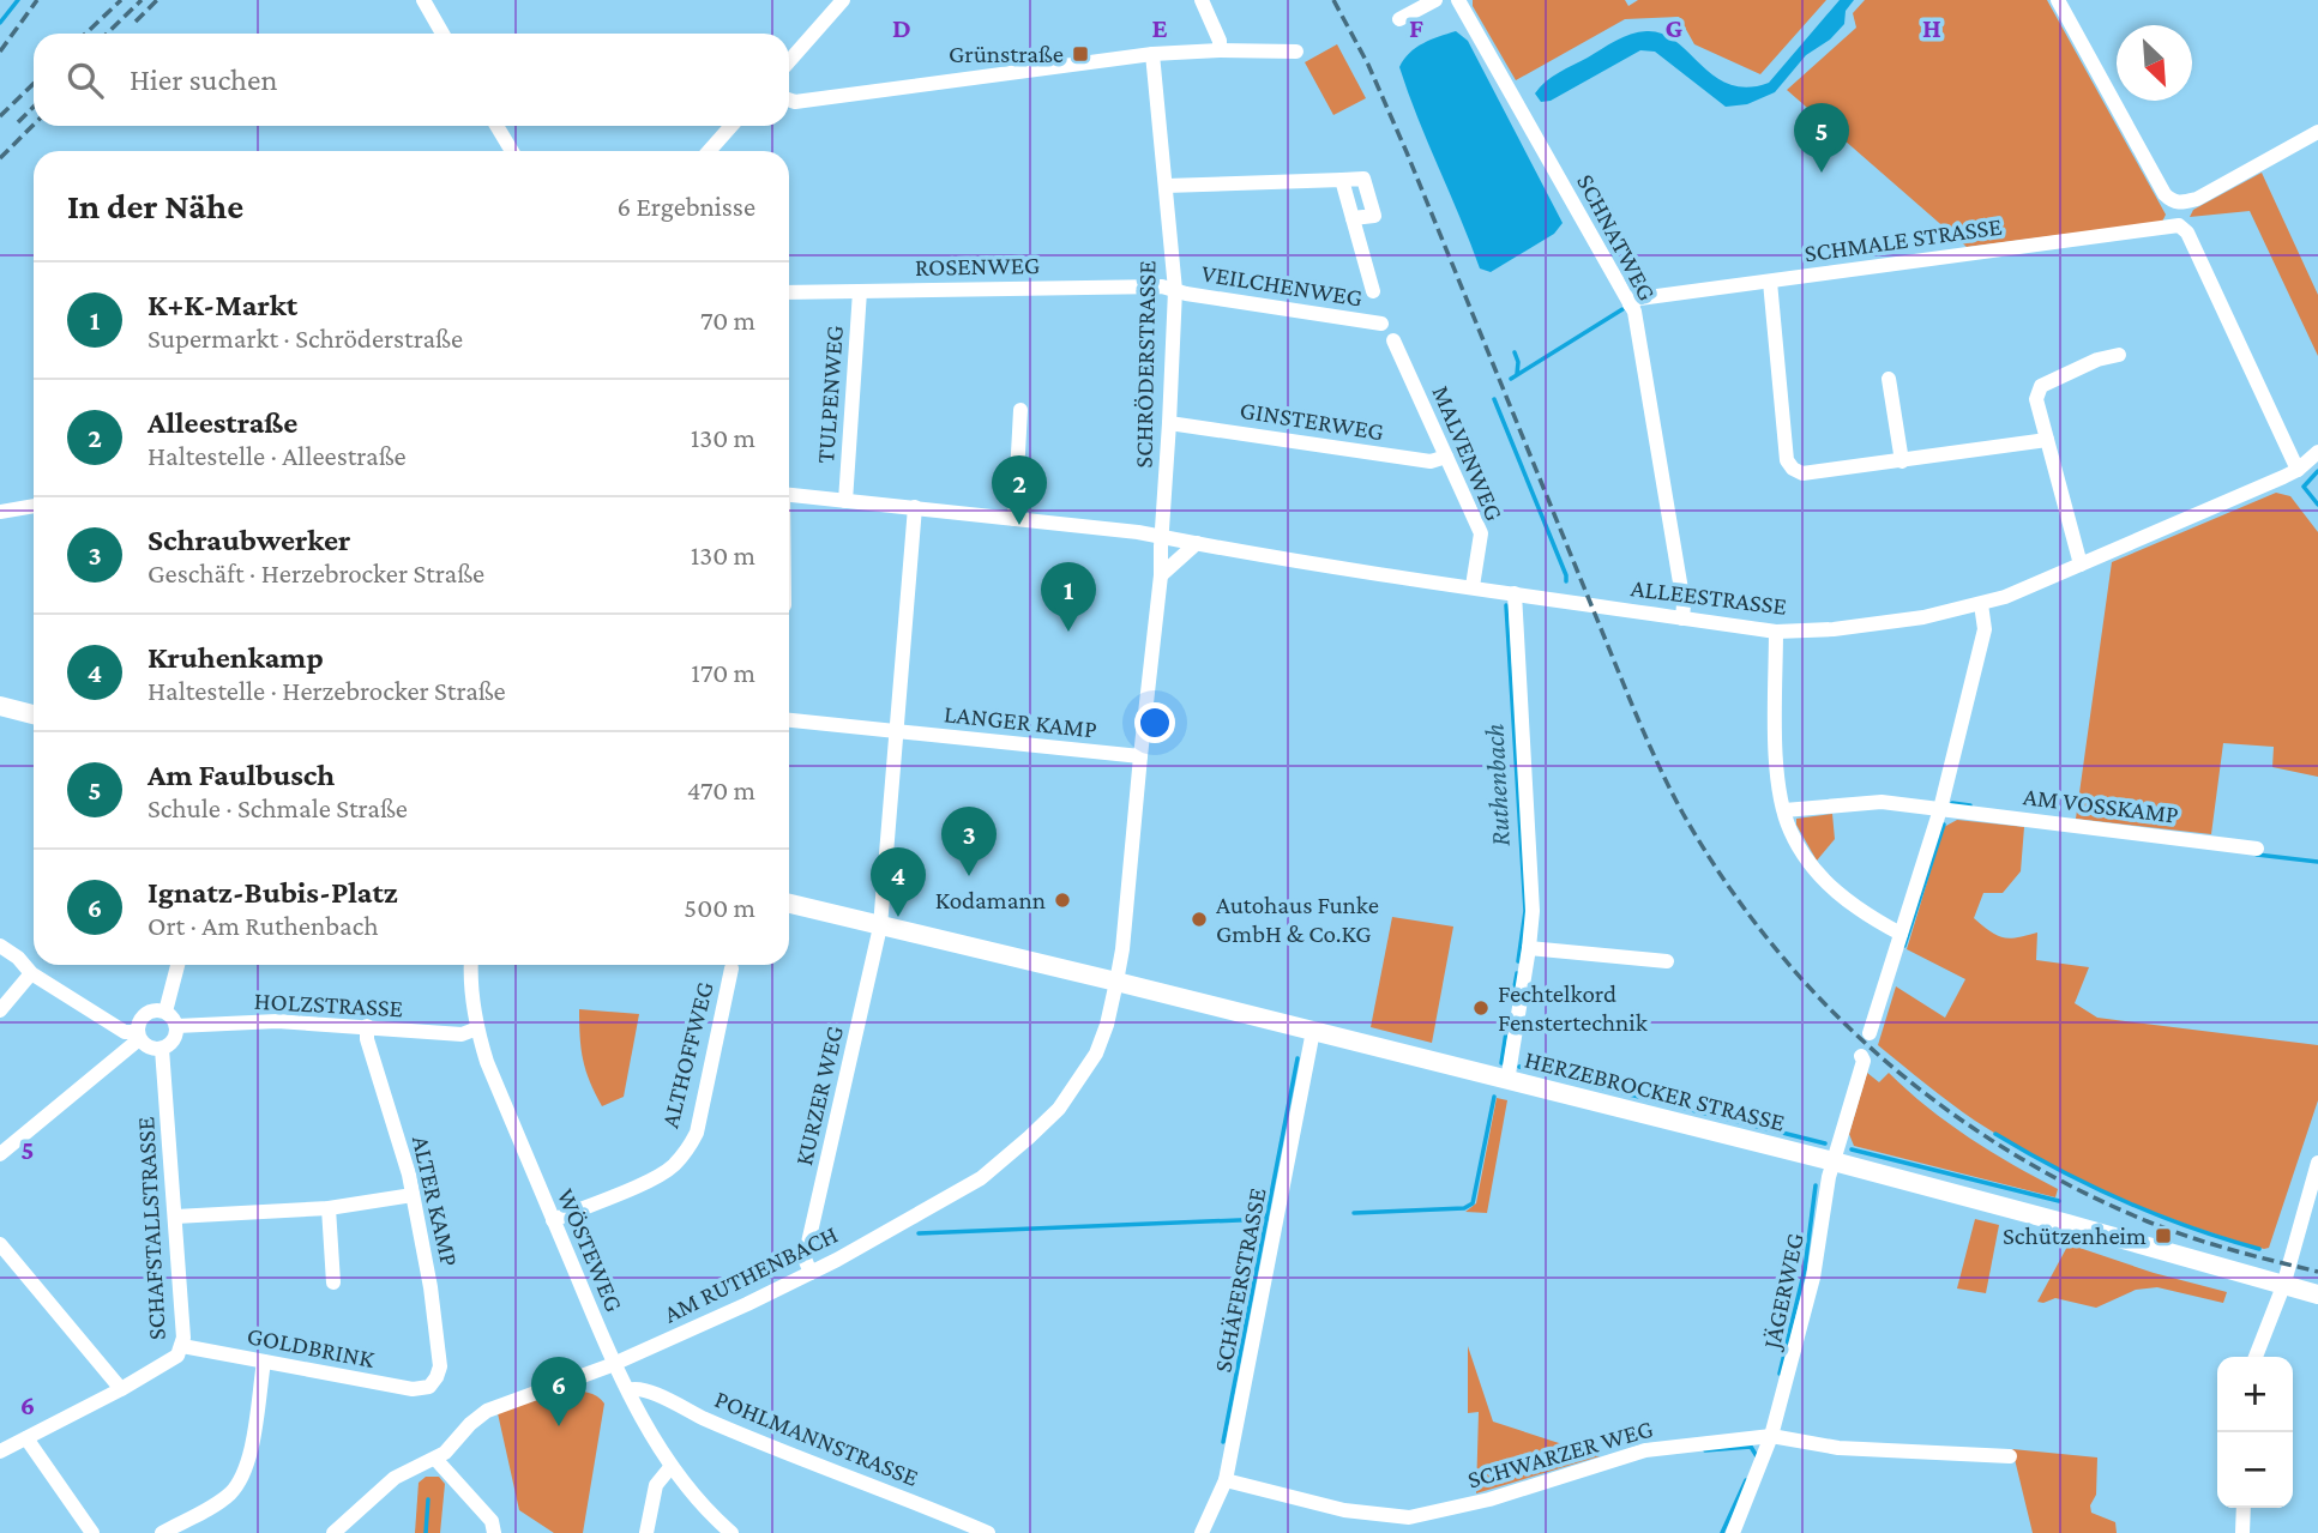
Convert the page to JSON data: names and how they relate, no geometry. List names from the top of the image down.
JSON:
{
  "streets": {
    "main road": ["HERZEBROCKER STRASSE"],
    "street": [
      "SCHNATWEG",
      "SCHMALE STRASSE",
      "ROSENWEG",
      "VEILCHENWEG",
      "SCHRÖDERSTRASSE",
      "TULPENWEG",
      "GINSTERWEG",
      "MALVENWEG",
      "ALLEESTRASSE",
      "LANGER KAMP",
      "AM VOSSKAMP",
      "HOLZSTRASSE",
      "ALTHOFFWEG",
      "KURZER WEG",
      "ALTER KAMP",
      "SCHAFSTALLSTRASSE",
      "WÖSTEWEG",
      "AM RUTHENBACH",
      "SCHÄFERSTRASSE",
      "JÄGERWEG",
      "GOLDBRINK",
      "POHLMANNSTRASSE",
      "SCHWARZER WEG"
    ]
  },
  "crossings": [
    ["SCHNATWEG", "SCHMALE STRASSE"],
    ["SCHNATWEG", "ALLEESTRASSE"],
    ["SCHMALE STRASSE", "ALLEESTRASSE"],
    ["ROSENWEG", "VEILCHENWEG"],
    ["ROSENWEG", "SCHRÖDERSTRASSE"],
    ["ROSENWEG", "TULPENWEG"],
    ["VEILCHENWEG", "SCHRÖDERSTRASSE"],
    ["SCHRÖDERSTRASSE", "GINSTERWEG"],
    ["SCHRÖDERSTRASSE", "ALLEESTRASSE"],
    ["SCHRÖDERSTRASSE", "LANGER KAMP"],
    ["SCHRÖDERSTRASSE", "HERZEBROCKER STRASSE"],
    ["SCHRÖDERSTRASSE", "AM RUTHENBACH"],
    ["TULPENWEG", "ALLEESTRASSE"],
    ["GINSTERWEG", "MALVENWEG"],
    ["MALVENWEG", "ALLEESTRASSE"],
    ["ALLEESTRASSE", "KURZER WEG"],
    ["LANGER KAMP", "KURZER WEG"],
    ["HOLZSTRASSE", "ALTER KAMP"],
    ["HOLZSTRASSE", "SCHAFSTALLSTRASSE"],
    ["HOLZSTRASSE", "WÖSTEWEG"],
    ["ALTHOFFWEG", "WÖSTEWEG"],
    ["HERZEBROCKER STRASSE", "KURZER WEG"],
    ["HERZEBROCKER STRASSE", "AM RUTHENBACH"],
    ["HERZEBROCKER STRASSE", "SCHÄFERSTRASSE"],
    ["HERZEBROCKER STRASSE", "JÄGERWEG"],
    ["KURZER WEG", "AM RUTHENBACH"],
    ["ALTER KAMP", "GOLDBRINK"],
    ["SCHAFSTALLSTRASSE", "GOLDBRINK"],
    ["WÖSTEWEG", "AM RUTHENBACH"],
    ["WÖSTEWEG", "POHLMANNSTRASSE"],
    ["SCHÄFERSTRASSE", "SCHWARZER WEG"],
    ["JÄGERWEG", "SCHWARZER WEG"]
  ],
  "water": ["Ruthenbach"],
  "places": {
    "transit": ["Grünstraße", "Schützenheim"],
    "other": ["Kodamann", "Autohaus Funke GmbH & Co.KG", "Fechtelkord Fenstertechnik"]
  },
  "north": "bottom right",
  "page": {
    "search": "Hier suchen",
    "pins": [
      "5",
      "2",
      "1",
      "3",
      "4",
      "6"
    ],
    "heading": ["In der Nähe", "6 Ergebnisse"],
    "list": [
      {
        "mark": "1",
        "name": "K+K-Markt",
        "note": "Supermarkt · Schröderstraße",
        "value": "70 m"
      },
      {
        "mark": "2",
        "name": "Alleestraße",
        "note": "Haltestelle · Alleestraße",
        "value": "130 m"
      },
      {
        "mark": "3",
        "name": "Schraubwerker",
        "note": "Geschäft · Herzebrocker Straße",
        "value": "130 m"
      },
      {
        "mark": "4",
        "name": "Kruhenkamp",
        "note": "Haltestelle · Herzebrocker Straße",
        "value": "170 m"
      },
      {
        "mark": "5",
        "name": "Am Faulbusch",
        "note": "Schule · Schmale Straße",
        "value": "470 m"
      },
      {
        "mark": "6",
        "name": "Ignatz-Bubis-Platz",
        "note": "Ort · Am Ruthenbach",
        "value": "500 m"
      }
    ],
    "map_buttons": ["+", "−"]
  },
  "grid": {
    "columns": [
      "D",
      "E",
      "F",
      "G",
      "H"
    ],
    "rows": ["5", "6"]
  }
}
